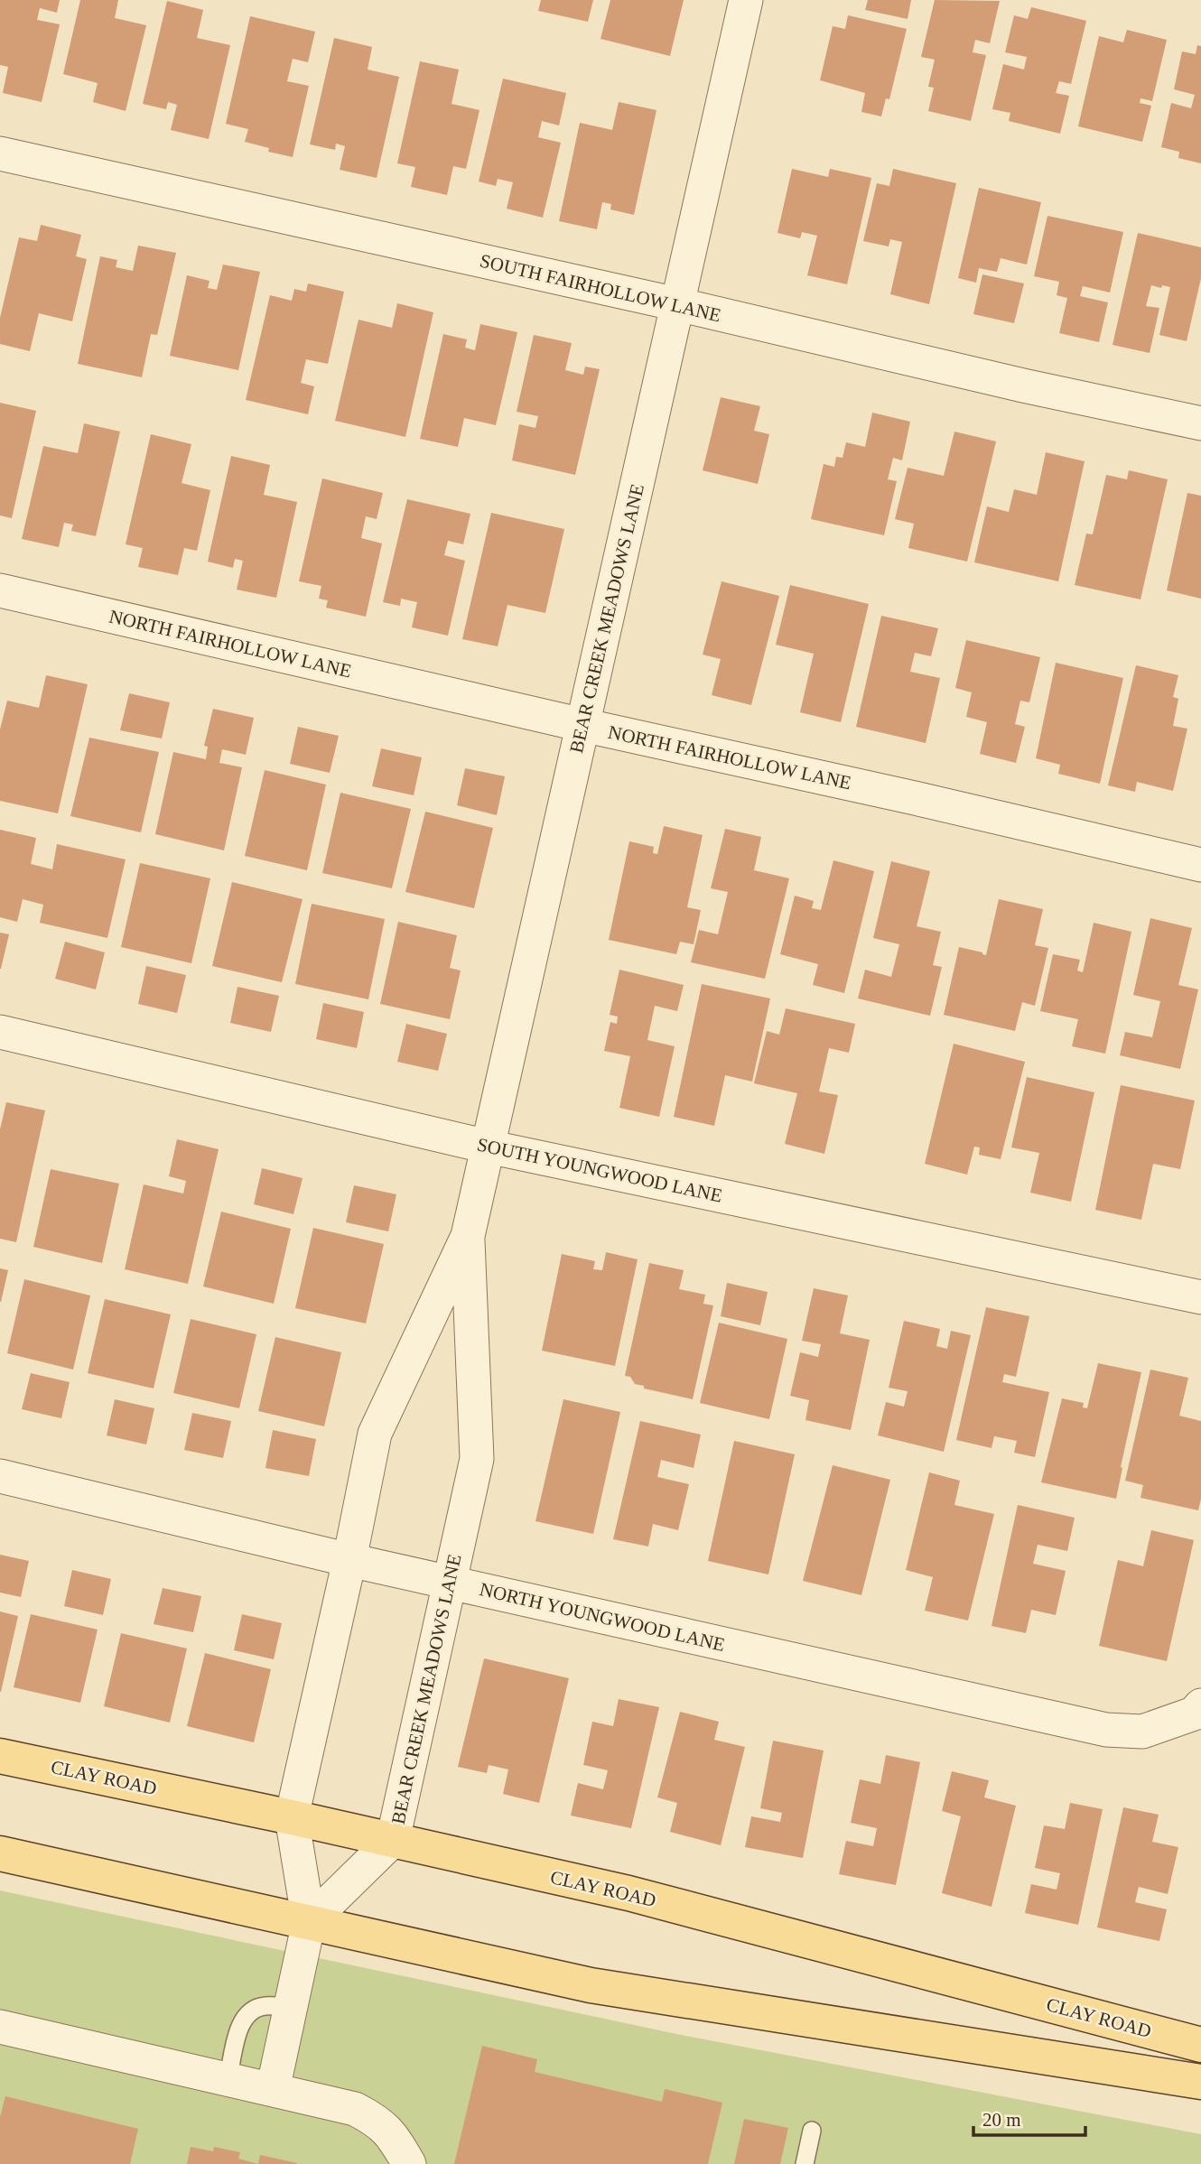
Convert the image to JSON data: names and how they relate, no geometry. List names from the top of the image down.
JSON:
{
  "streets": {
    "main road": ["CLAY ROAD"],
    "street": [
      "SOUTH FAIRHOLLOW LANE",
      "BEAR CREEK MEADOWS LANE",
      "NORTH FAIRHOLLOW LANE",
      "SOUTH YOUNGWOOD LANE",
      "NORTH YOUNGWOOD LANE"
    ]
  },
  "crossings": [
    ["SOUTH FAIRHOLLOW LANE", "BEAR CREEK MEADOWS LANE"],
    ["BEAR CREEK MEADOWS LANE", "NORTH FAIRHOLLOW LANE"],
    ["BEAR CREEK MEADOWS LANE", "SOUTH YOUNGWOOD LANE"],
    ["BEAR CREEK MEADOWS LANE", "NORTH YOUNGWOOD LANE"],
    ["BEAR CREEK MEADOWS LANE", "CLAY ROAD"]
  ],
  "scale_bar": "20 m"
}
